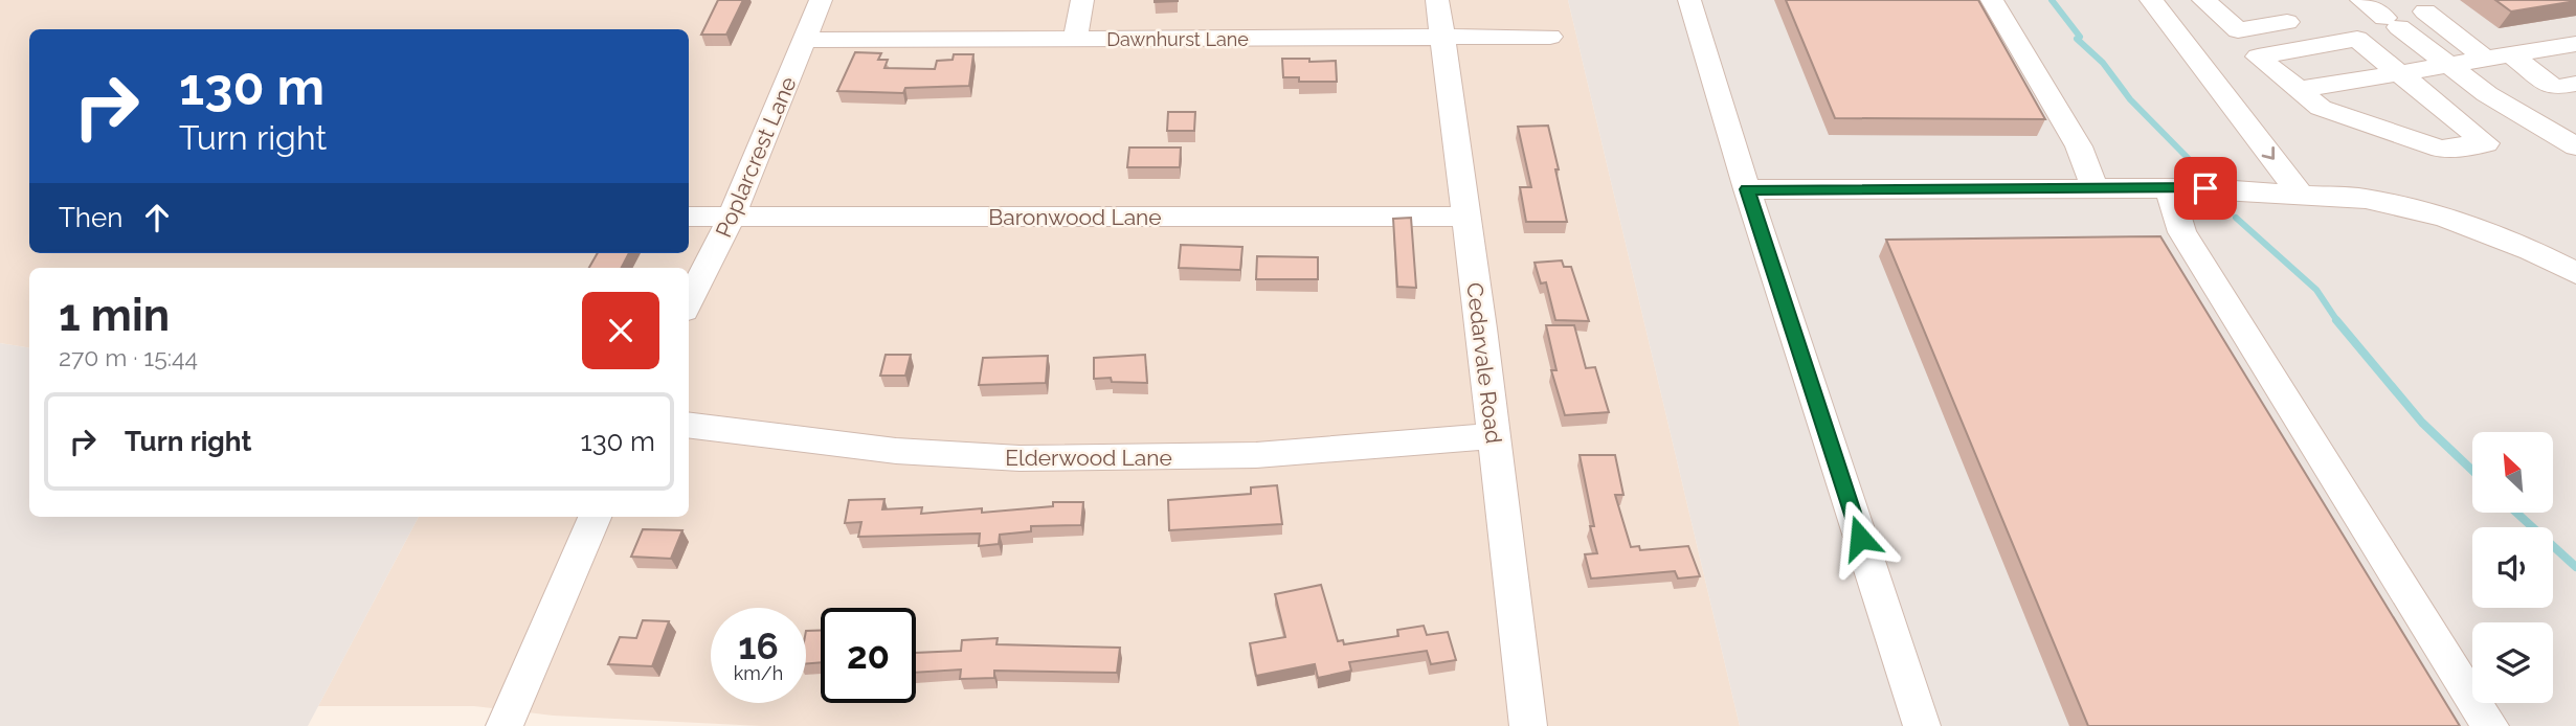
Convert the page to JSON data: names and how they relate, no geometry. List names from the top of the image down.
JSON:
{
  "streets": {
    "street": [
      "Dawnhurst Lane",
      "Poplarcrest Lane",
      "Baronwood Lane",
      "Cedarvale Road",
      "Elderwood Lane"
    ]
  },
  "crossings": [
    ["Dawnhurst Lane", "Poplarcrest Lane"],
    ["Dawnhurst Lane", "Cedarvale Road"],
    ["Poplarcrest Lane", "Baronwood Lane"],
    ["Baronwood Lane", "Cedarvale Road"],
    ["Cedarvale Road", "Elderwood Lane"]
  ],
  "north": "top left",
  "page": {
    "turn": ["130 m", "Turn right"],
    "then": "Then",
    "heading": ["1 min", "270 m · 15:44"],
    "list": [
      {
        "name": "Turn right",
        "value": "130 m"
      }
    ],
    "speed": "16 km/h",
    "limit": "20"
  }
}
